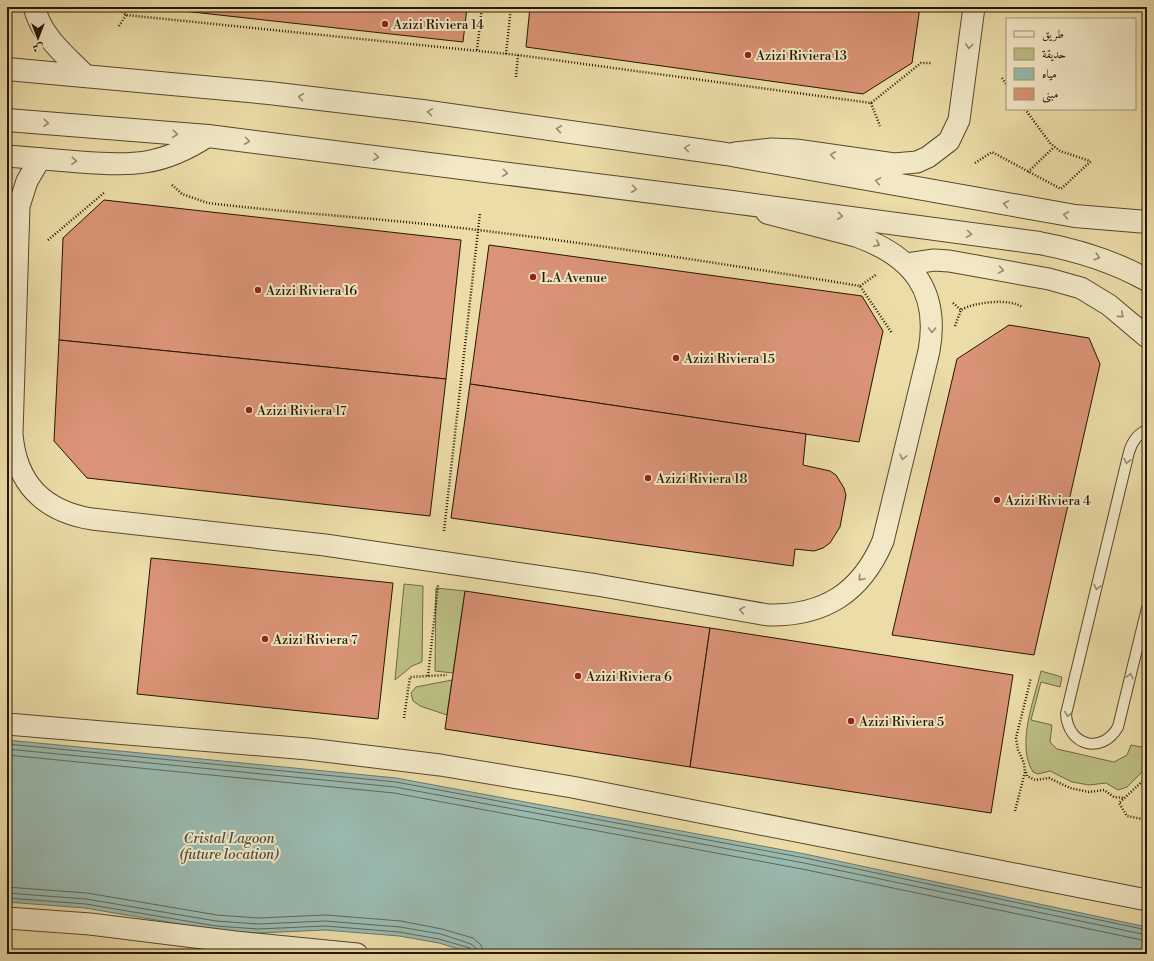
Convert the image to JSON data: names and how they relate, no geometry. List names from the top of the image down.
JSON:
{
  "water": ["Cristal Lagoon (future location)"],
  "places": [
    "Azizi Riviera 14",
    "Azizi Riviera 13",
    "L.A Avenue",
    "Azizi Riviera 16",
    "Azizi Riviera 15",
    "Azizi Riviera 17",
    "Azizi Riviera 18",
    "Azizi Riviera 4",
    "Azizi Riviera 7",
    "Azizi Riviera 6",
    "Azizi Riviera 5"
  ],
  "legend": [
    "طريق",
    "حديقة",
    "مياه",
    "مبنى"
  ],
  "north": "bottom"
}
